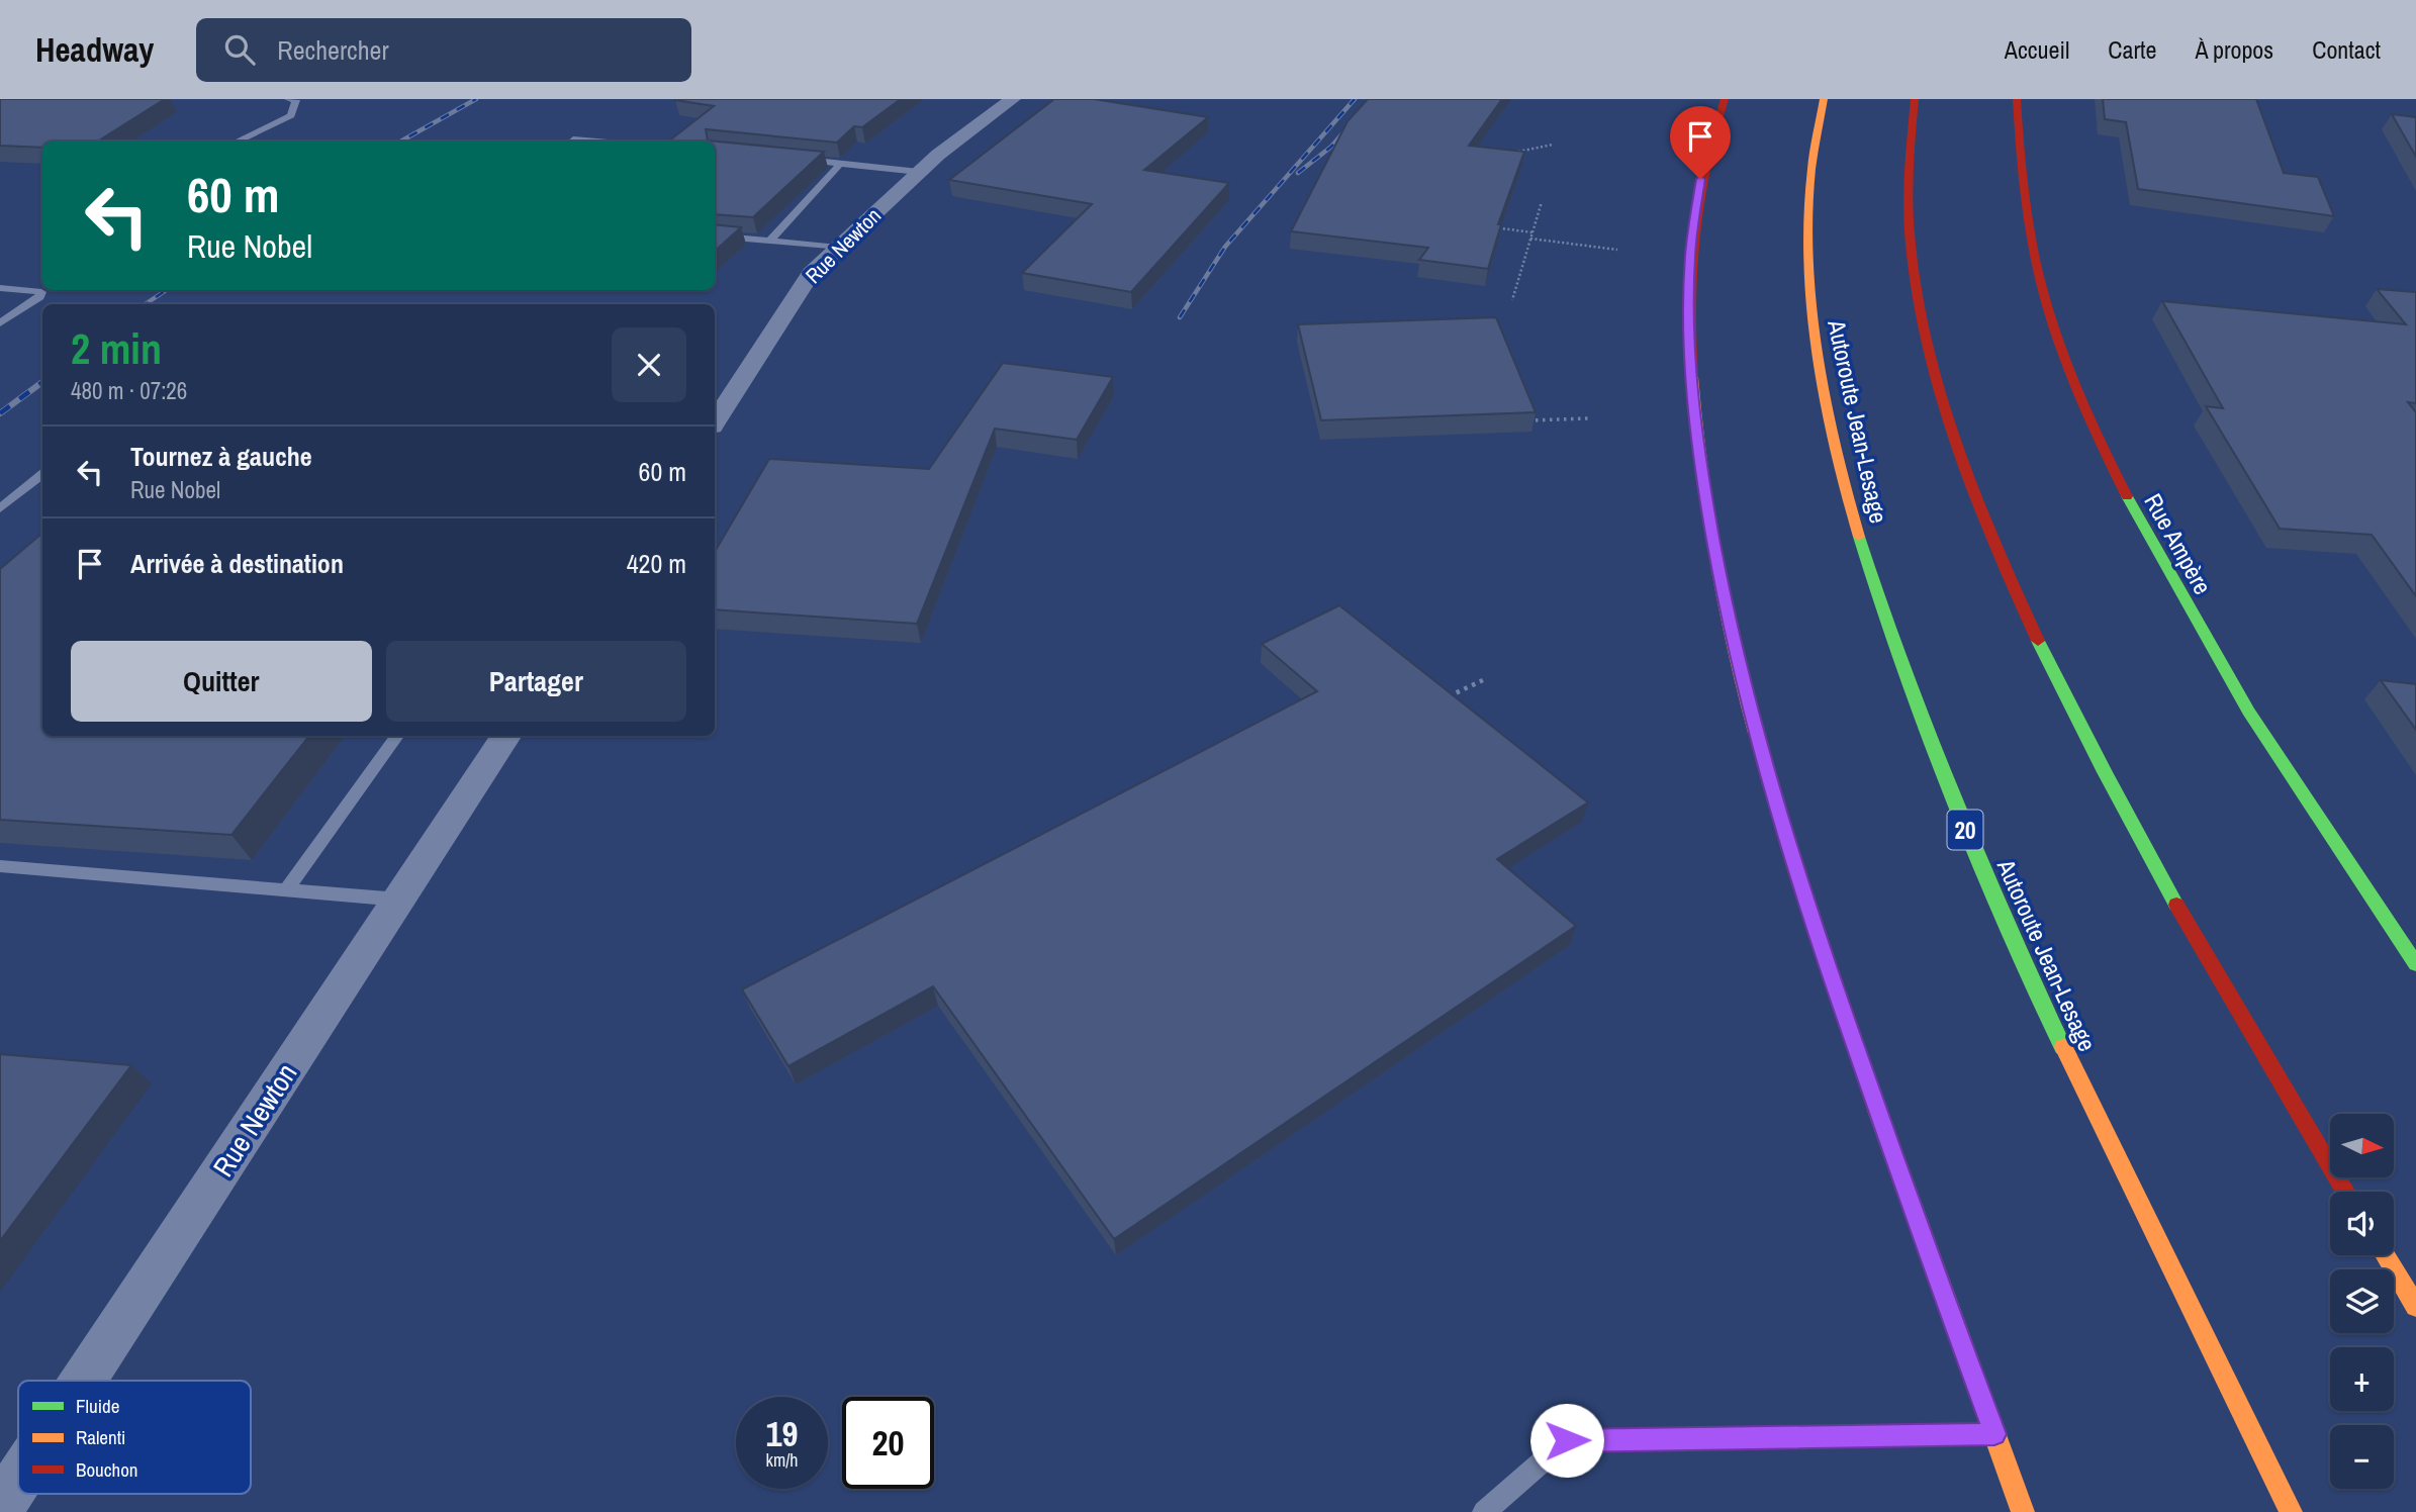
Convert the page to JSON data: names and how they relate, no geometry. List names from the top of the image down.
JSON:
{
  "streets": {
    "main road": ["Autoroute Jean-Lesage", "Rue Ampère", "20"],
    "street": ["Rue Newton"]
  },
  "legend": ["Fluide", "Ralenti", "Bouchon"],
  "north": "right",
  "page": {
    "header": "Headway",
    "search": "Rechercher",
    "nav": [
      "Accueil",
      "Carte",
      "À propos",
      "Contact"
    ],
    "turn": ["60 m", "Rue Nobel"],
    "heading": ["2 min", "480 m · 07:26"],
    "list": [
      {
        "name": "Tournez à gauche",
        "note": "Rue Nobel",
        "value": "60 m"
      },
      {
        "name": "Arrivée à destination",
        "value": "420 m"
      }
    ],
    "buttons": ["Quitter", "Partager"],
    "map_buttons": ["+", "−"],
    "speed": "19 km/h",
    "limit": "20"
  }
}
